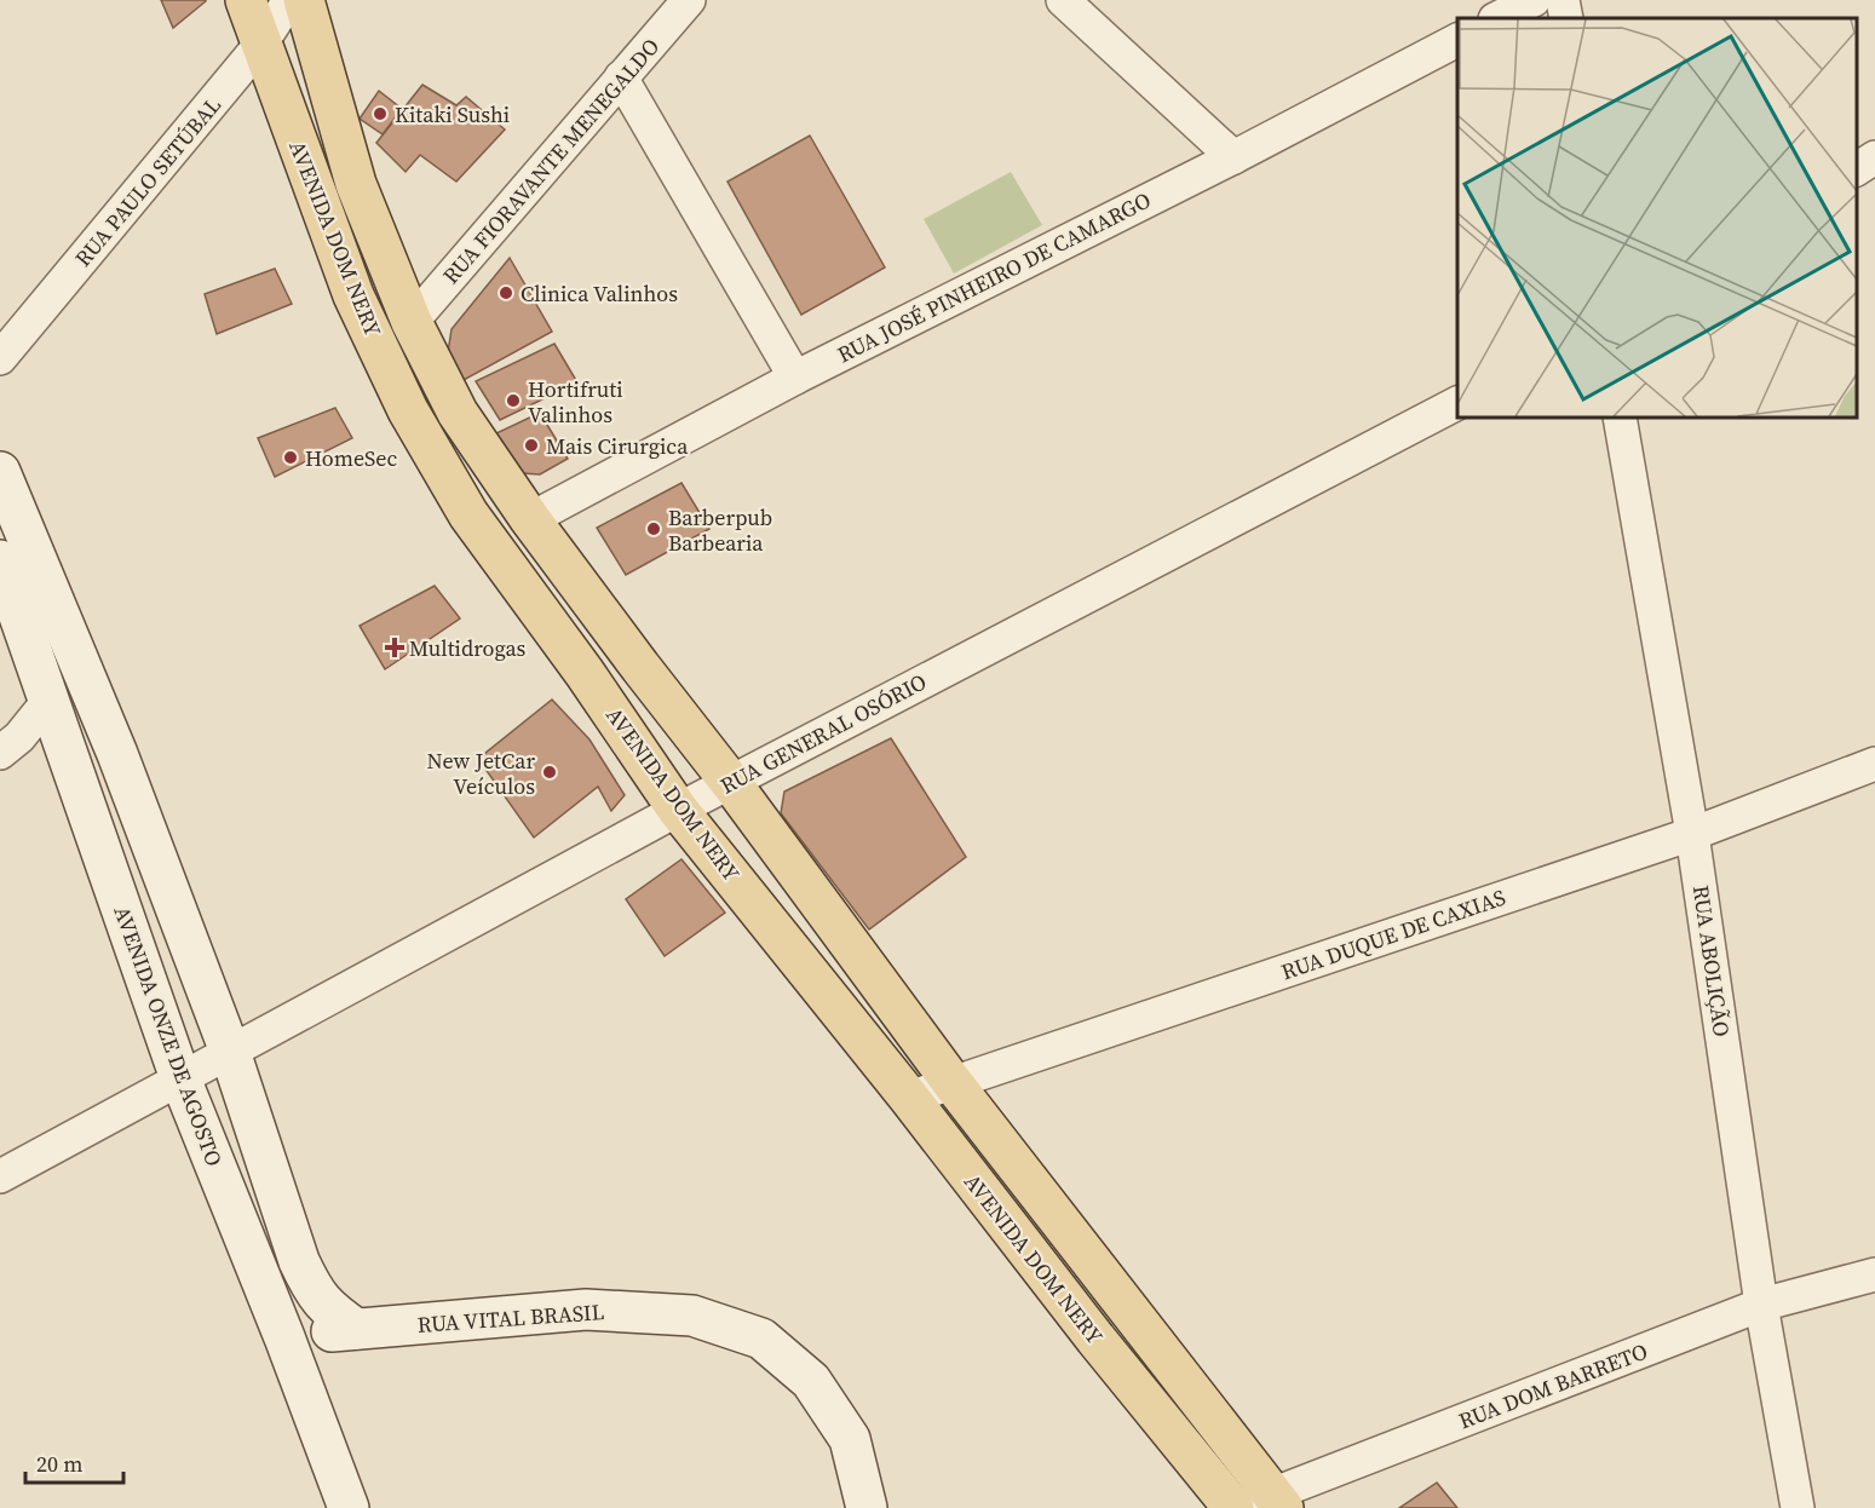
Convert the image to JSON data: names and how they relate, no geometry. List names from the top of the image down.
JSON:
{
  "streets": {
    "main road": ["AVENIDA DOM NERY", "AVENIDA ONZE DE AGOSTO", "RUA VITAL BRASIL"],
    "street": [
      "RUA FIORAVANTE MENEGALDO",
      "RUA PAULO SETÚBAL",
      "RUA JOSÉ PINHEIRO DE CAMARGO",
      "RUA GENERAL OSÓRIO",
      "RUA DUQUE DE CAXIAS",
      "RUA ABOLIÇÃO",
      "RUA DOM BARRETO"
    ]
  },
  "crossings": [
    ["RUA FIORAVANTE MENEGALDO", "AVENIDA DOM NERY"],
    ["RUA PAULO SETÚBAL", "AVENIDA DOM NERY"],
    ["AVENIDA DOM NERY", "RUA JOSÉ PINHEIRO DE CAMARGO"],
    ["AVENIDA DOM NERY", "RUA GENERAL OSÓRIO"],
    ["AVENIDA DOM NERY", "RUA DUQUE DE CAXIAS"],
    ["AVENIDA DOM NERY", "RUA DOM BARRETO"],
    ["RUA GENERAL OSÓRIO", "AVENIDA ONZE DE AGOSTO"],
    ["RUA DUQUE DE CAXIAS", "RUA ABOLIÇÃO"],
    ["RUA ABOLIÇÃO", "RUA DOM BARRETO"],
    ["AVENIDA ONZE DE AGOSTO", "RUA VITAL BRASIL"]
  ],
  "places": {
    "other": [
      "Kitaki Sushi",
      "Clinica Valinhos",
      "Hortifruti Valinhos",
      "Mais Cirurgica",
      "HomeSec",
      "Barberpub Barbearia",
      "New JetCar Veículos"
    ],
    "health": ["Multidrogas"]
  },
  "scale_bar": "20 m"
}
